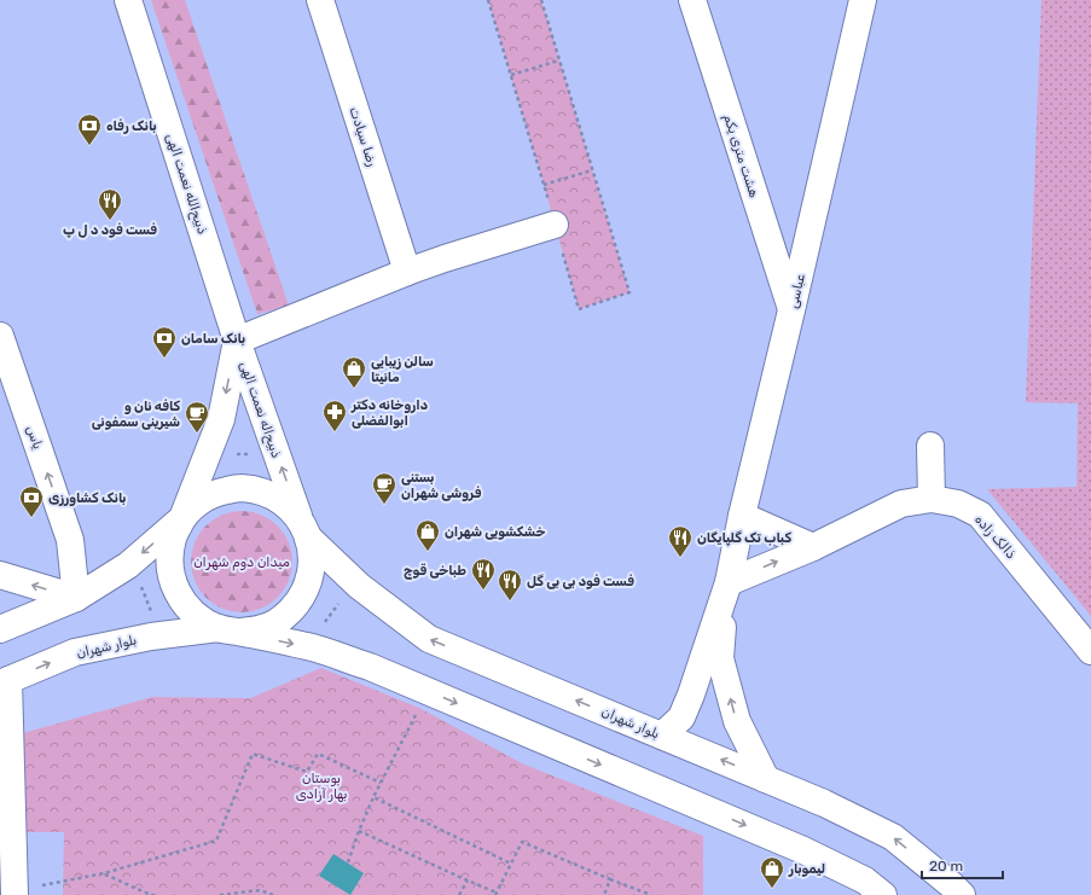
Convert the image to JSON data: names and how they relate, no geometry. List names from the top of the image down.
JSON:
{
  "streets": {
    "street": [
      "رضا سیادت",
      "هشت متری یکم",
      "ذبیح‌الله نعمت الهی",
      "عباسی",
      "ذبیح‌اله نعمت الهی",
      "یاس",
      "ذالک زاده",
      "بلوار شهران"
    ]
  },
  "crossings": [
    ["هشت متری یکم", "عباسی"],
    ["ذبیح‌الله نعمت الهی", "ذبیح‌اله نعمت الهی"],
    ["عباسی", "ذالک زاده"],
    ["ذبیح‌اله نعمت الهی", "بلوار شهران"]
  ],
  "one_way": ["یاس"],
  "parks": ["میدان دوم شهران", "بوستان بهار آزادی"],
  "places": {
    "bank": ["بانک رفاه", "بانک سامان", "بانک کشاورزی"],
    "restaurant": [
      "فست فود د ل پ",
      "کباب تک گلپایگان",
      "طباخی قوچ",
      "فست فود بی بی گل"
    ],
    "shop": ["سالن زیبایی مانیتا", "خشکشویی شهران", "لیموبار"],
    "pharmacy": ["داروخانه دکتر ابوالفضلی"],
    "cafe": ["کافه نان و شیرینی سمفونی", "بستنی فروشی شهران"]
  },
  "scale_bar": "20 m"
}
